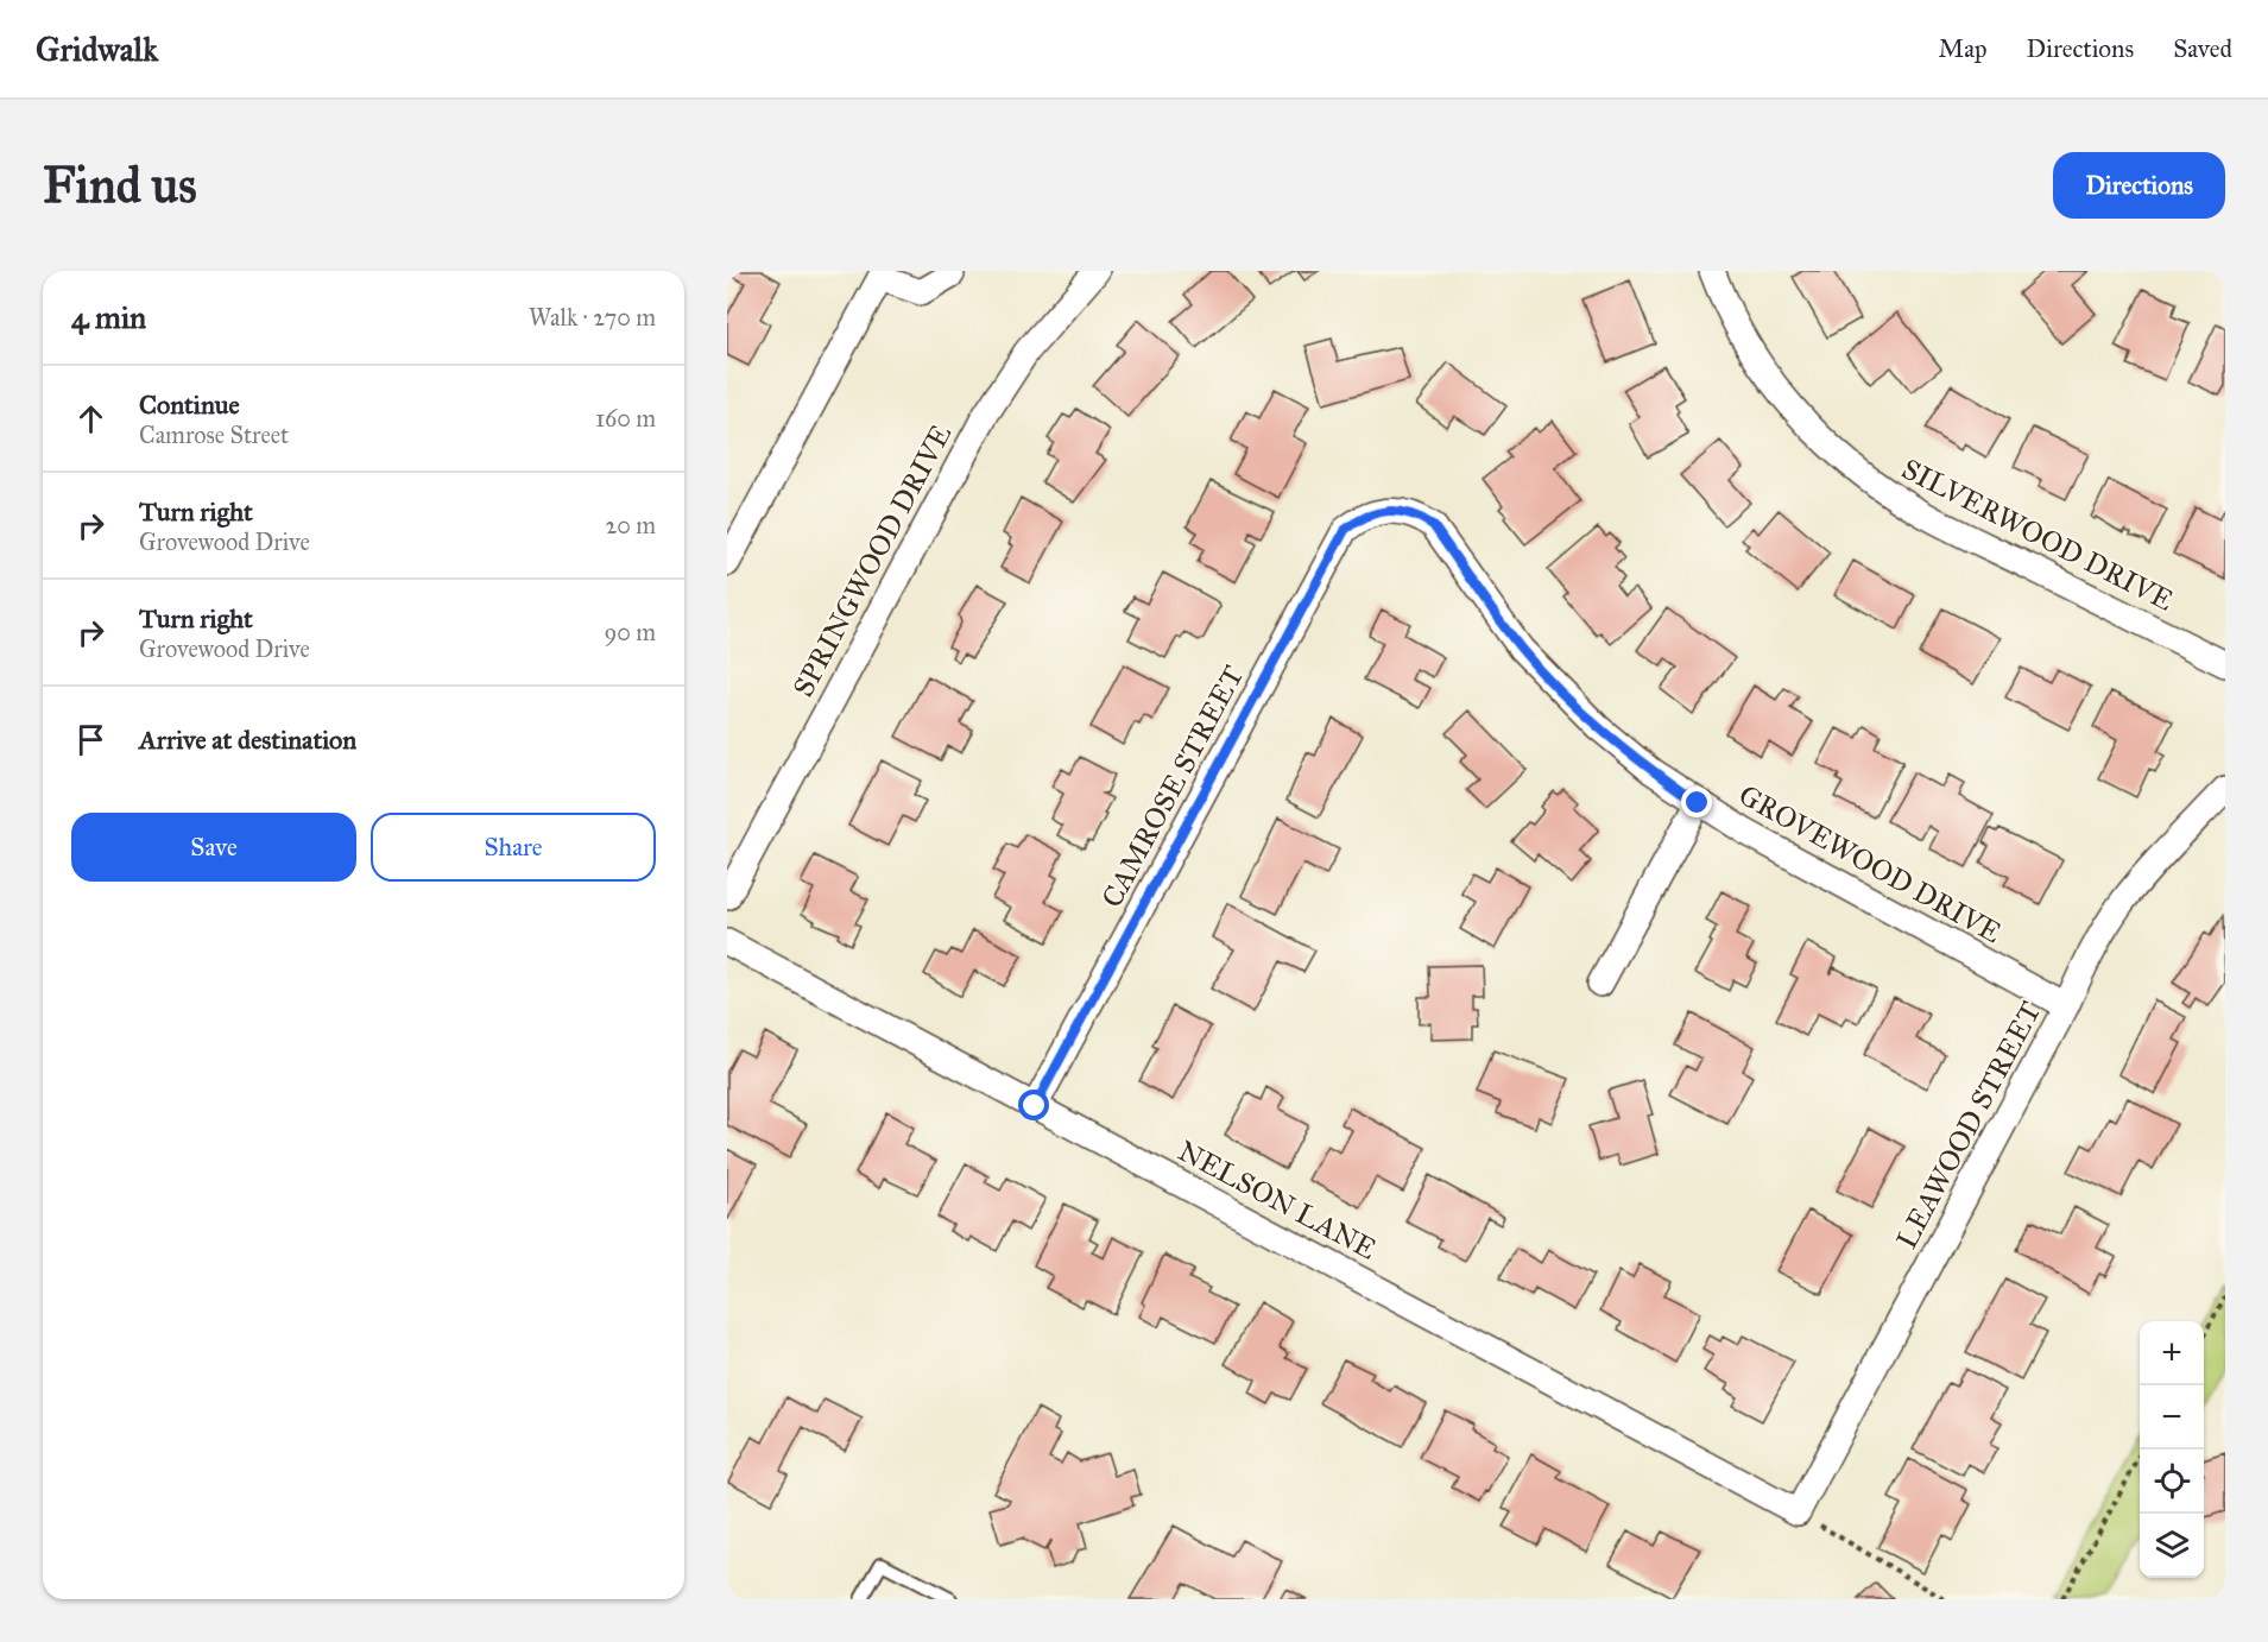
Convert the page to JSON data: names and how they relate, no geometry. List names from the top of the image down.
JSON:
{
  "streets": {
    "street": [
      "SILVERWOOD DRIVE",
      "SPRINGWOOD DRIVE",
      "CAMROSE STREET",
      "GROVEWOOD DRIVE",
      "LEAWOOD STREET",
      "NELSON LANE"
    ]
  },
  "crossings": [
    ["CAMROSE STREET", "GROVEWOOD DRIVE"],
    ["CAMROSE STREET", "NELSON LANE"],
    ["GROVEWOOD DRIVE", "LEAWOOD STREET"],
    ["LEAWOOD STREET", "NELSON LANE"]
  ],
  "page": {
    "header": "Gridwalk",
    "nav": ["Map", "Directions", "Saved"],
    "buttons": [
      "Directions",
      ["Save", "Share"]
    ],
    "title": "Find us",
    "heading": ["4 min", "Walk · 270 m"],
    "list": [
      ["Continue", "Camrose Street", "160 m"],
      ["Turn right", "Grovewood Drive", "20 m"],
      ["Turn right", "Grovewood Drive", "90 m"],
      "Arrive at destination"
    ],
    "map_buttons": ["+", "−"]
  }
}
